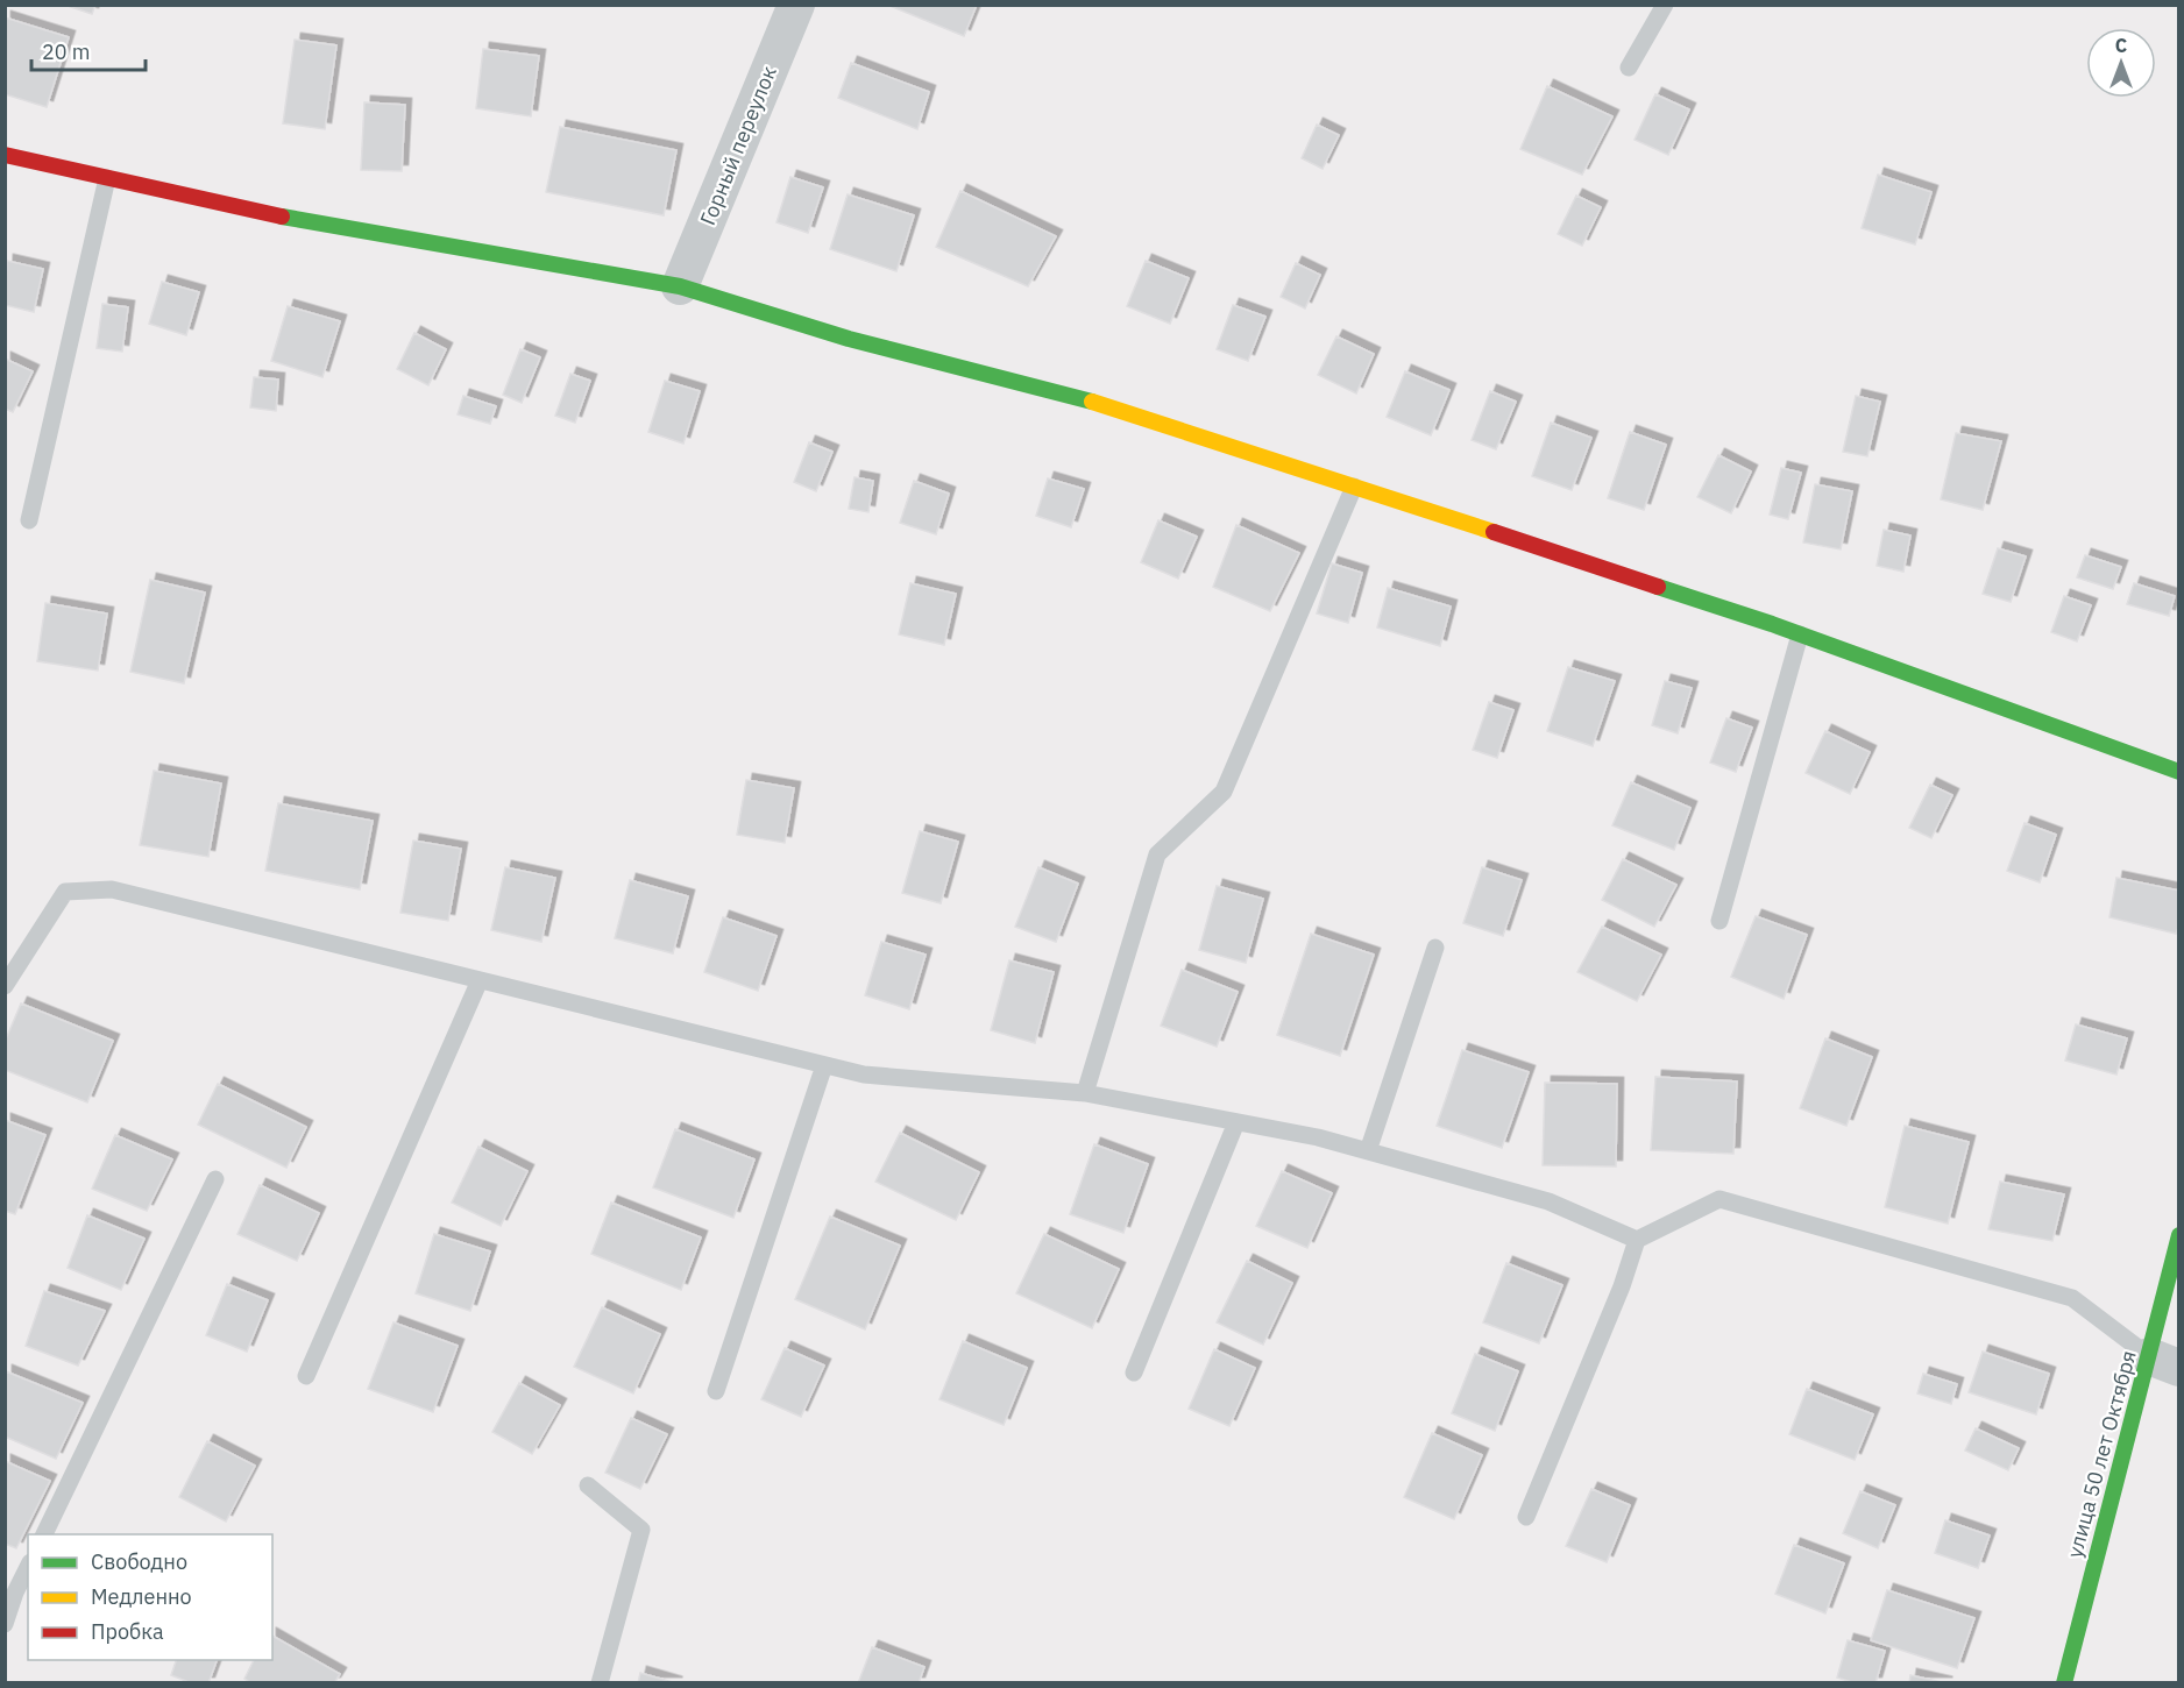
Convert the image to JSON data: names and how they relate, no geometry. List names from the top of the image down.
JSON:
{
  "streets": {
    "street": ["Горный переулок", "улица 50 лет Октября"]
  },
  "legend": ["Свободно", "Медленно", "Пробка"],
  "scale_bar": "20 m",
  "north": "top"
}
